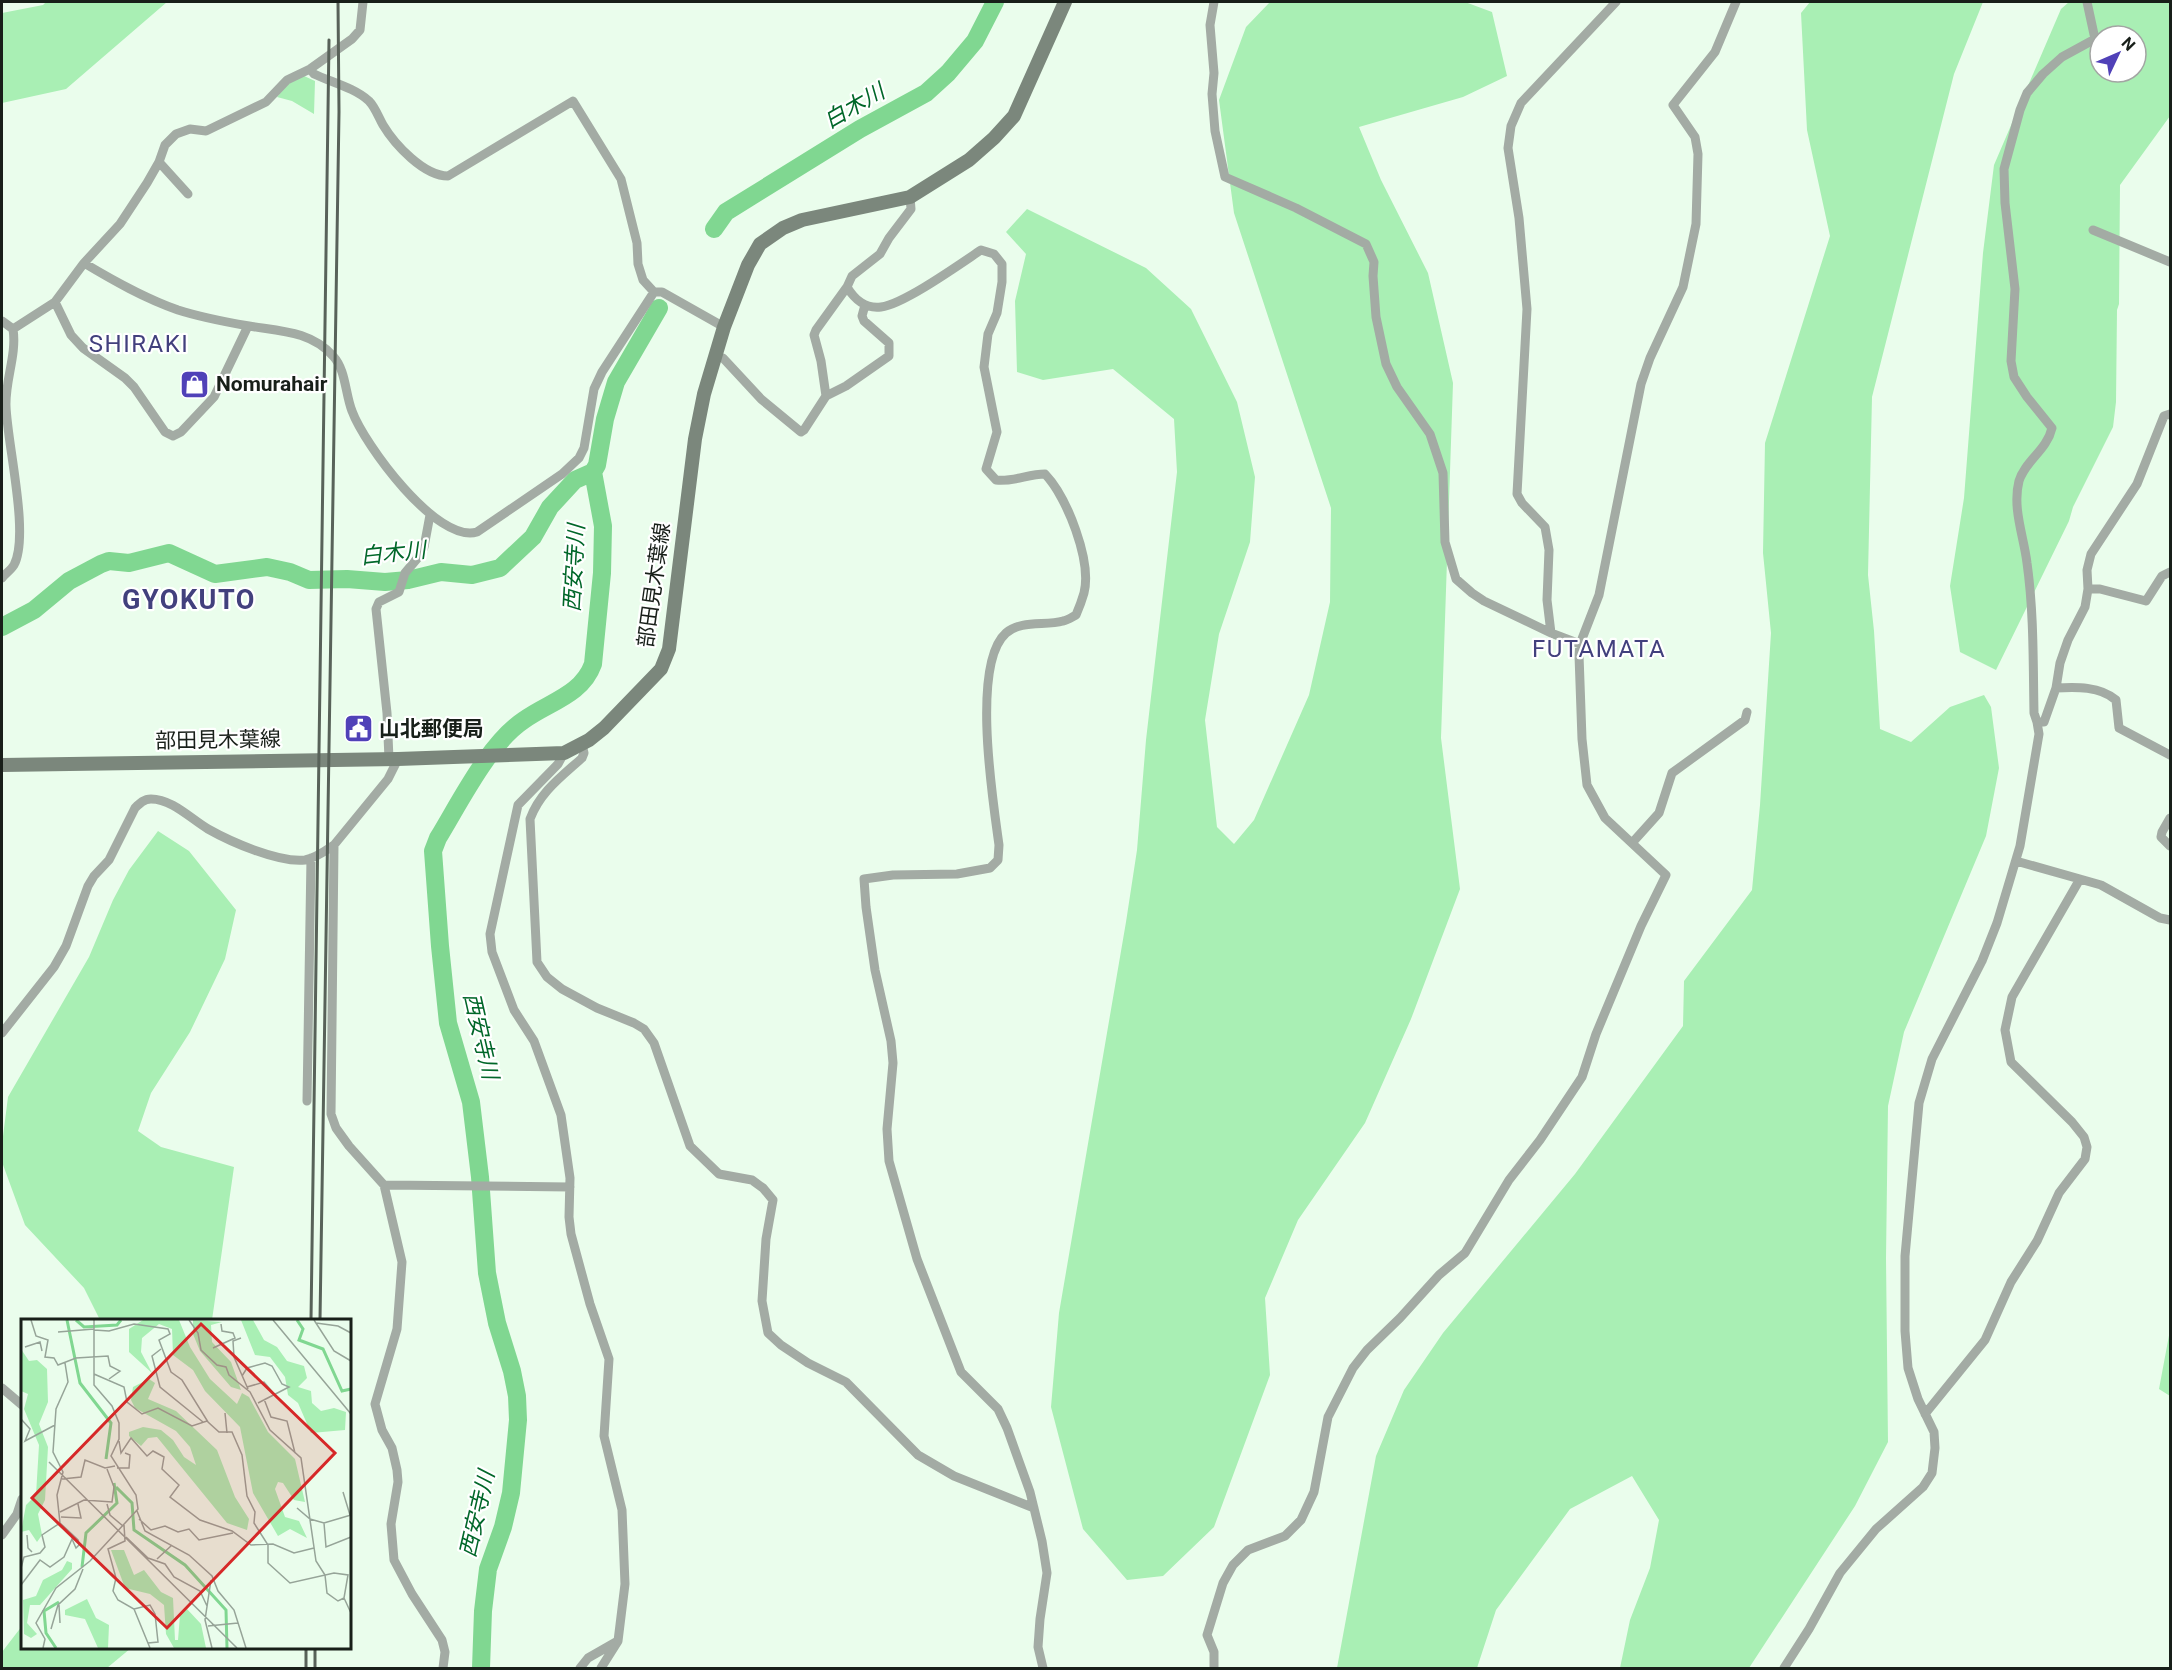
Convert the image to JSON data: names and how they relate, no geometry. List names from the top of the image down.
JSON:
{
  "streets": {
    "main road": ["部田見木葉線"]
  },
  "districts": ["SHIRAKI", "GYOKUTO", "FUTAMATA"],
  "water": ["白木川", "西安寺川"],
  "places": {
    "shop": ["Nomurahair"],
    "public building": ["山北郵便局"]
  },
  "north": "top right"
}
